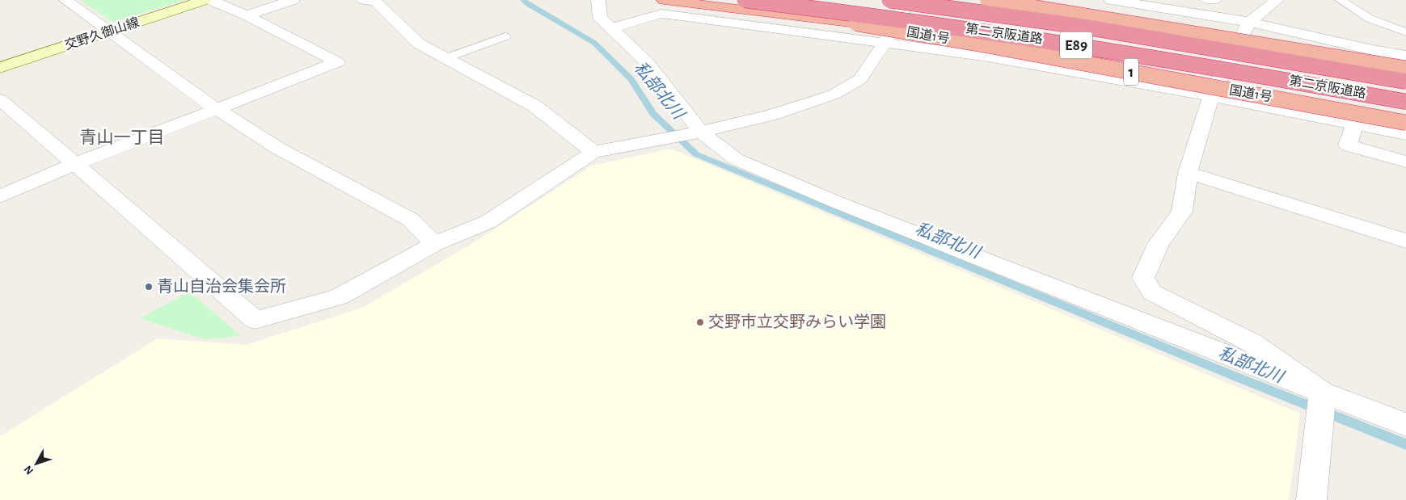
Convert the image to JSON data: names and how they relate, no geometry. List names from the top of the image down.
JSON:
{
  "streets": {
    "highway": [
      "第二京阪道路",
      "国道1号",
      "E89",
      "1"
    ],
    "main road": ["交野久御山線"]
  },
  "districts": ["青山一丁目"],
  "water": ["私部北川"],
  "places": ["青山自治会集会所", "交野市立交野みらい学園"],
  "north": "bottom left"
}
